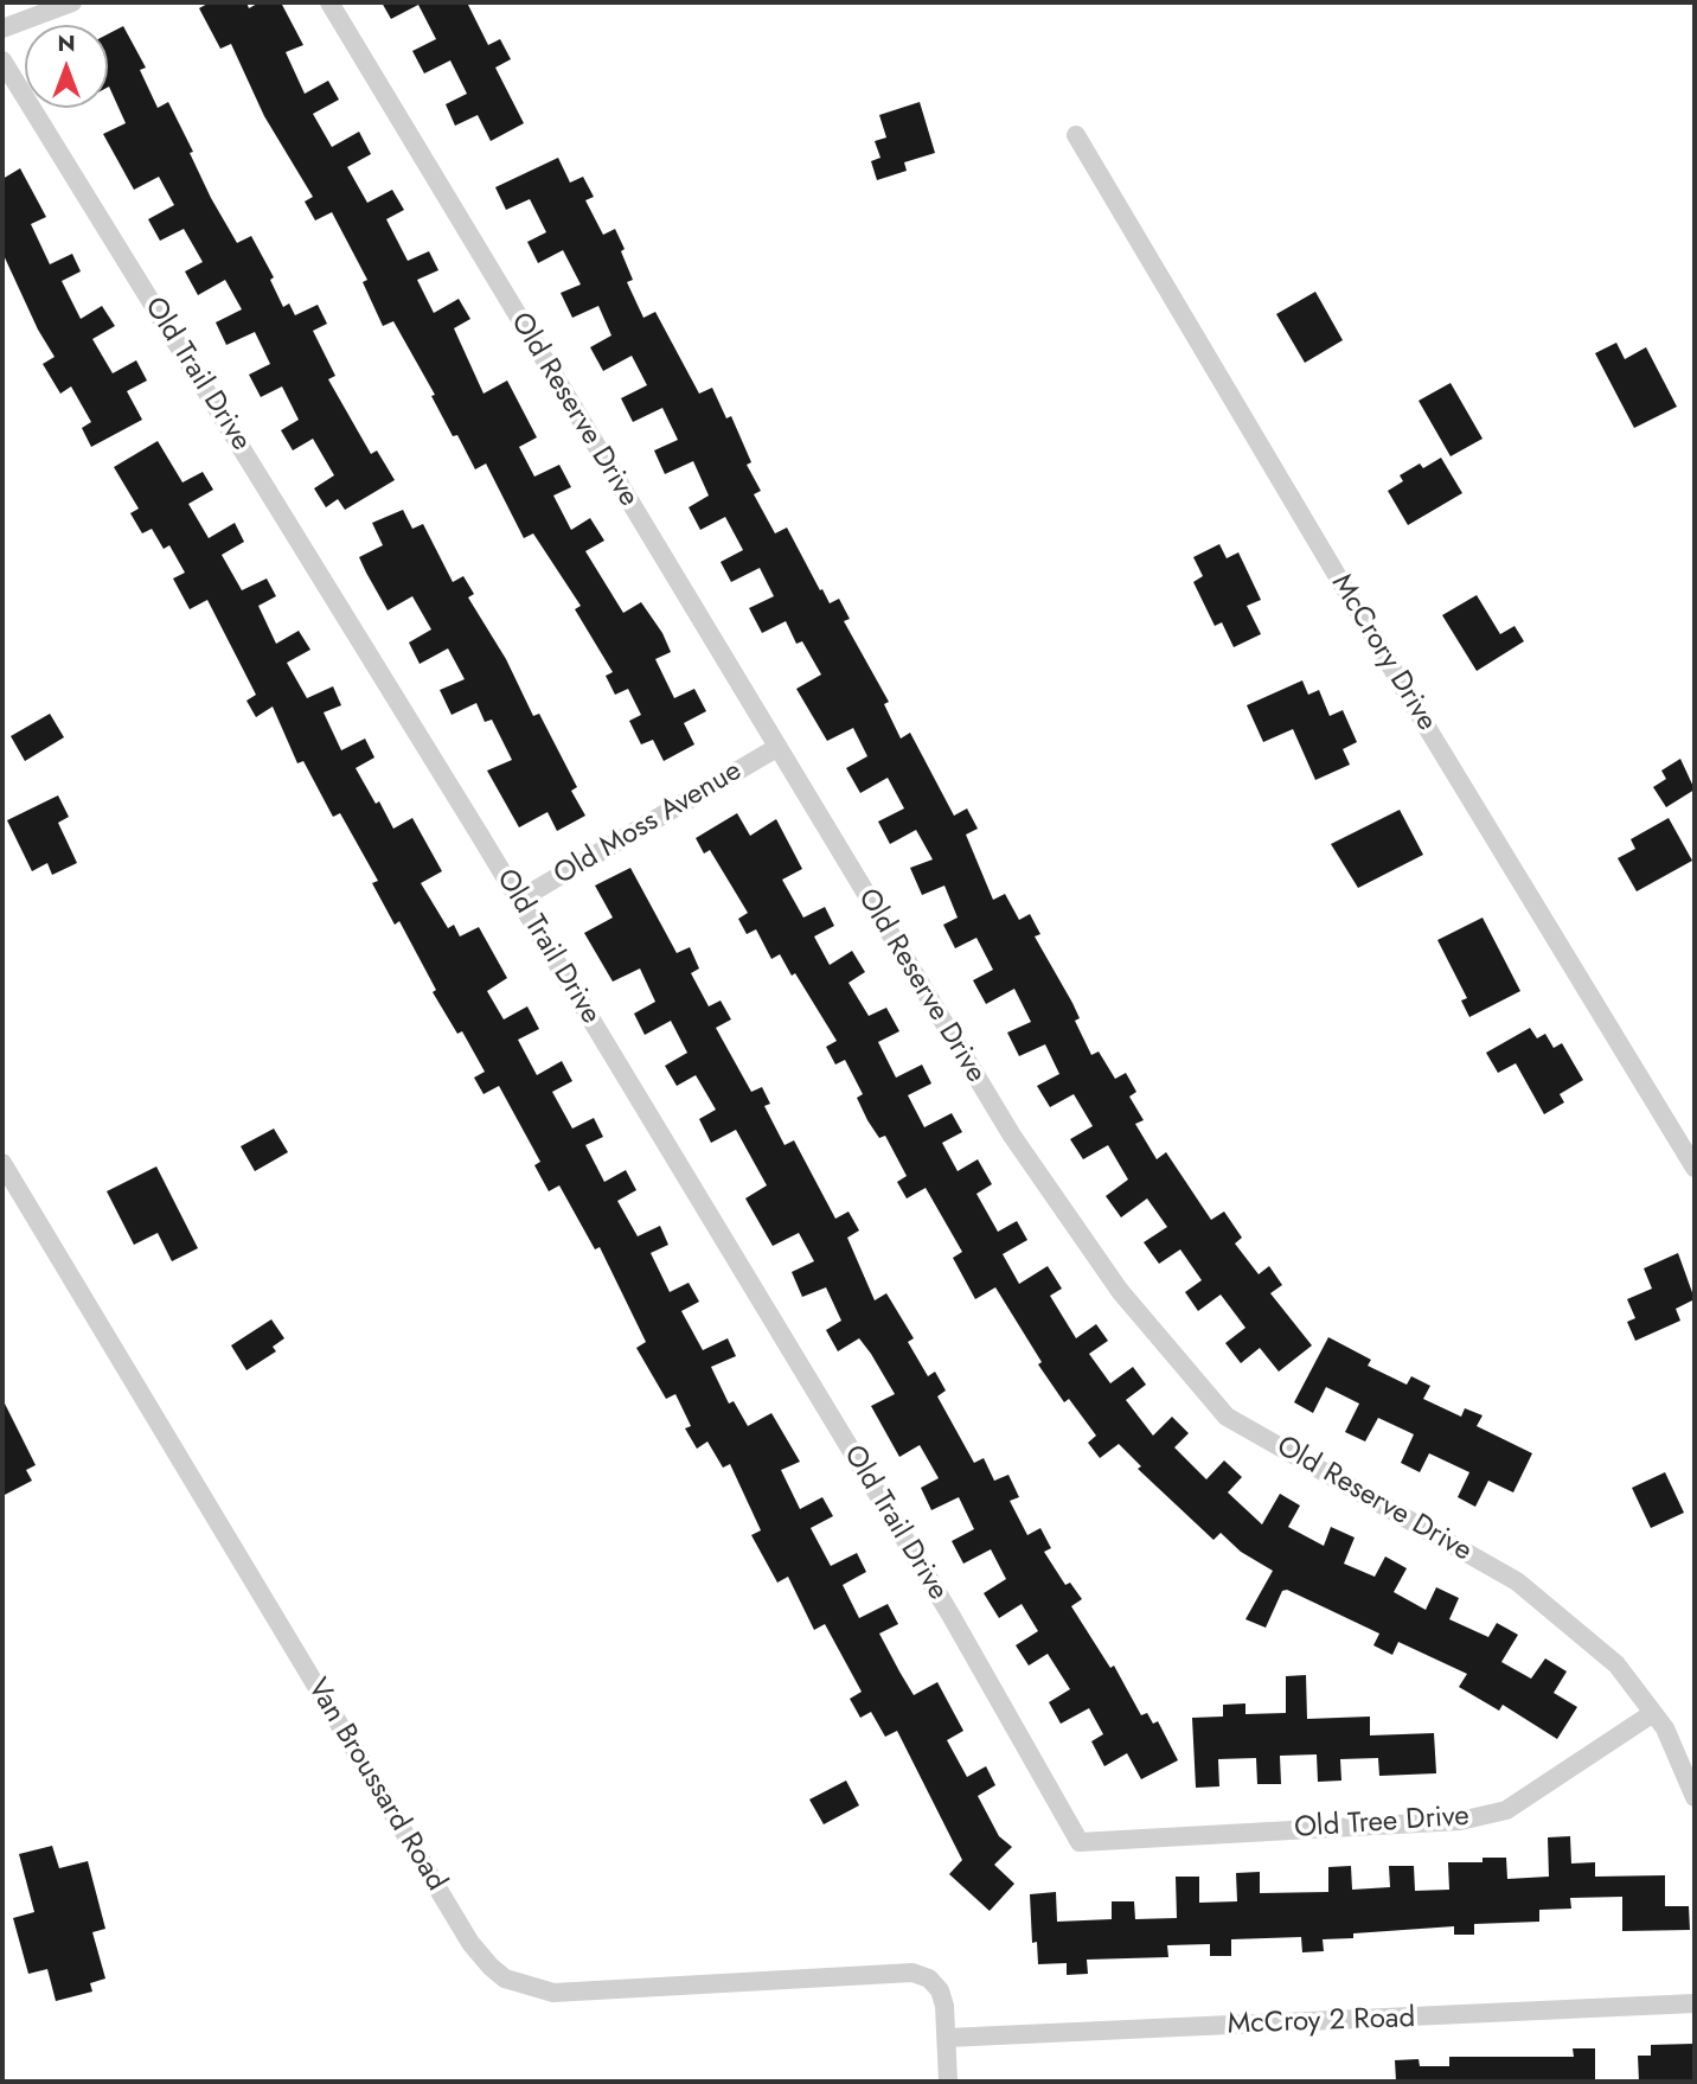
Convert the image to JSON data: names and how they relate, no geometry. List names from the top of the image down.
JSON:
{
  "streets": {
    "street": [
      "Old Trail Drive",
      "Old Reserve Drive",
      "McCrory Drive",
      "Old Moss Avenue",
      "Van Broussard Road",
      "Old Tree Drive",
      "McCroy 2 Road"
    ]
  },
  "crossings": [
    ["Old Trail Drive", "Old Moss Avenue"],
    ["Old Trail Drive", "Old Tree Drive"],
    ["Old Reserve Drive", "Old Moss Avenue"],
    ["Old Reserve Drive", "Old Tree Drive"],
    ["Van Broussard Road", "McCroy 2 Road"]
  ],
  "north": "top"
}
